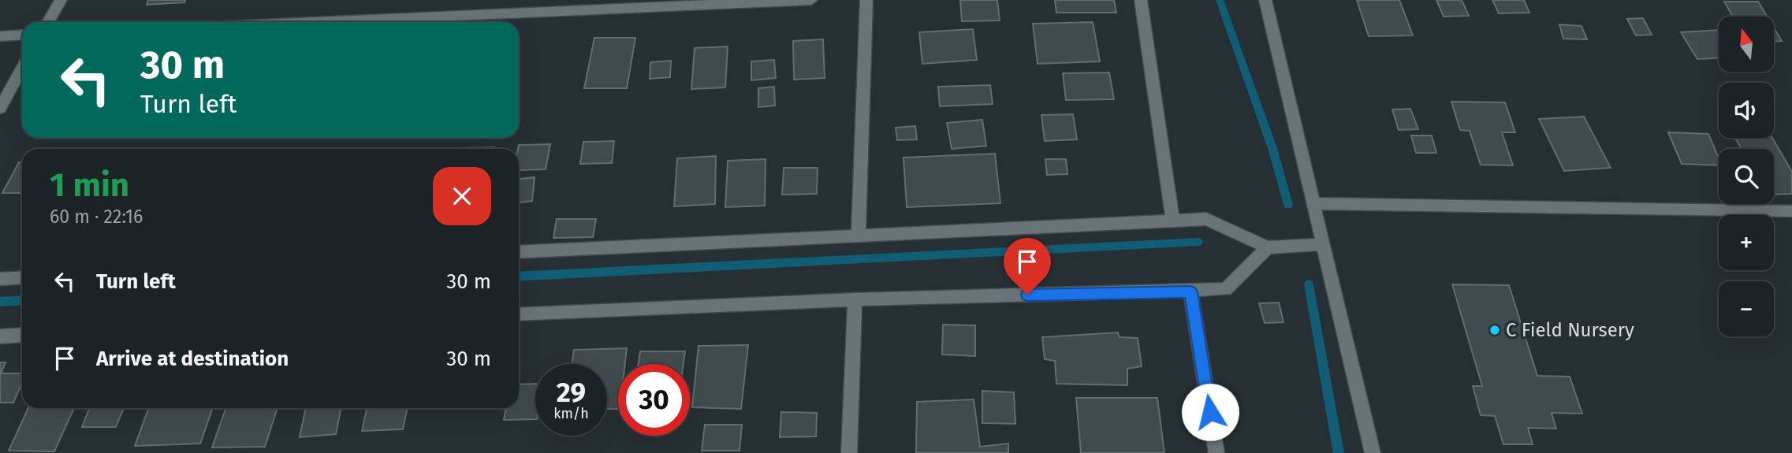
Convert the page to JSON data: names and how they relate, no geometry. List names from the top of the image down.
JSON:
{
  "places": ["C Field Nursery"],
  "north": "top",
  "page": {
    "map_buttons": ["+", "−"],
    "turn": ["30 m", "Turn left"],
    "heading": ["1 min", "60 m · 22:16"],
    "list": [
      {
        "name": "Turn left",
        "value": "30 m"
      },
      {
        "name": "Arrive at destination",
        "value": "30 m"
      }
    ],
    "speed": "29 km/h",
    "limit": "30"
  }
}
